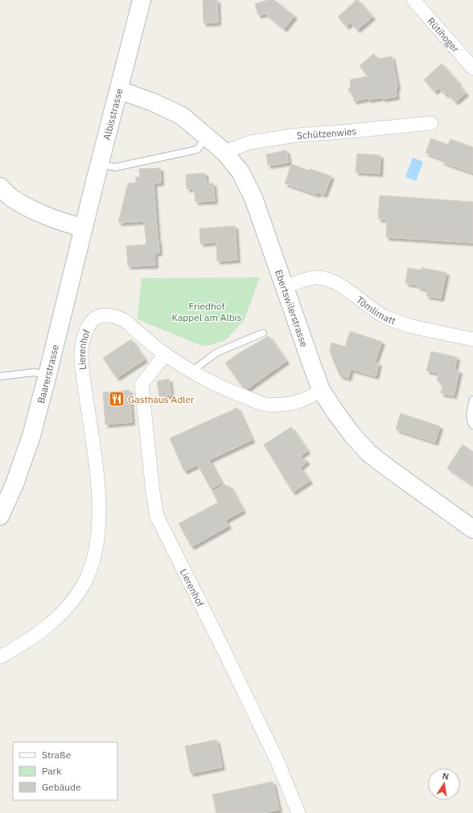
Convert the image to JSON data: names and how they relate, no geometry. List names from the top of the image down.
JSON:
{
  "streets": {
    "street": [
      "Rütihoger",
      "Albisstrasse",
      "Schützenwies",
      "Ebertswilerstrasse",
      "Tömlimatt",
      "Lierenhof",
      "Baarerstrasse"
    ]
  },
  "crossings": [
    ["Albisstrasse", "Ebertswilerstrasse"],
    ["Albisstrasse", "Baarerstrasse"],
    ["Schützenwies", "Ebertswilerstrasse"],
    ["Ebertswilerstrasse", "Tömlimatt"],
    ["Ebertswilerstrasse", "Lierenhof"]
  ],
  "parks": ["Friedhof Kappel am Albis"],
  "places": {
    "restaurant": ["Gasthaus Adler"]
  },
  "legend": ["Straße", "Park", "Gebäude"],
  "north": "top"
}
